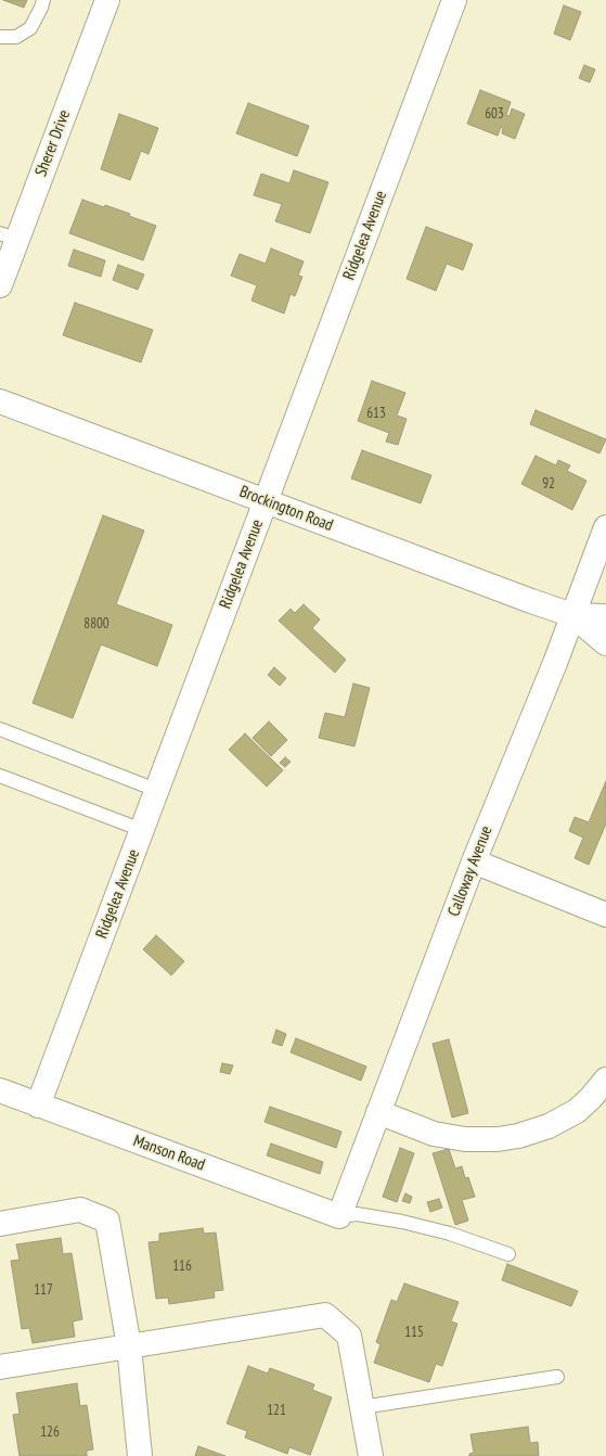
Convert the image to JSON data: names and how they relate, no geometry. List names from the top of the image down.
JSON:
{
  "streets": {
    "street": [
      "Sherer Drive",
      "Ridgelea Avenue",
      "Brockington Road",
      "Calloway Avenue",
      "Manson Road"
    ]
  },
  "crossings": [
    ["Ridgelea Avenue", "Brockington Road"],
    ["Ridgelea Avenue", "Manson Road"],
    ["Brockington Road", "Calloway Avenue"],
    ["Calloway Avenue", "Manson Road"]
  ],
  "house_numbers": [
    "603",
    "613",
    "92",
    "8800",
    "116",
    "117",
    "115",
    "121",
    "126"
  ]
}
